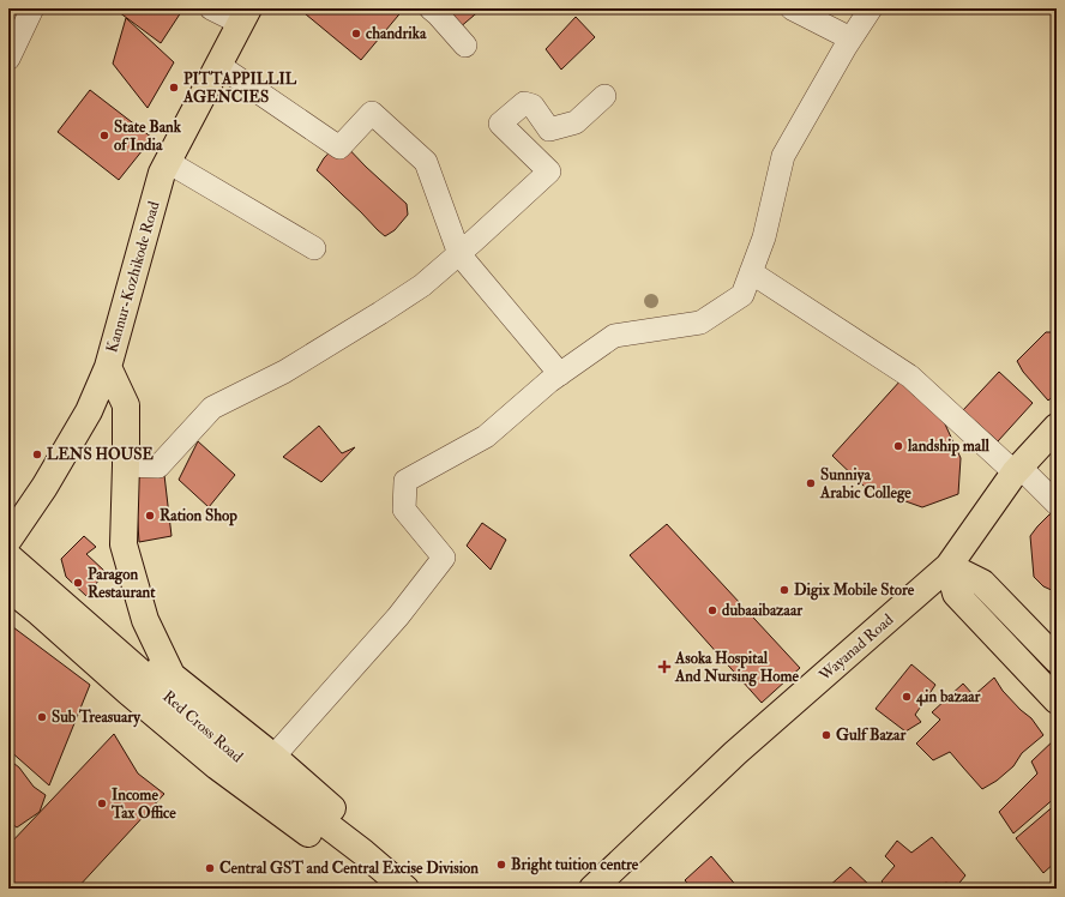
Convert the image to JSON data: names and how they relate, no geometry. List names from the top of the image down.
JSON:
{
  "streets": {
    "main road": ["Kannur-Kozhikode Road", "Wayanad Road", "Red Cross Road"]
  },
  "crossings": [
    ["Kannur-Kozhikode Road", "Red Cross Road"]
  ],
  "places": {
    "other": [
      "chandrika",
      "PITTAPPILLIL AGENCIES",
      "State Bank of India",
      "landship mall",
      "LENS HOUSE",
      "Sunniya Arabic College",
      "Ration Shop",
      "Paragon Restaurant",
      "Digix Mobile Store",
      "dubaaibazaar",
      "4in bazaar",
      "Sub Treasuary",
      "Gulf Bazar",
      "Income Tax Office",
      "Bright tuition centre",
      "Central GST and Central Excise Division"
    ],
    "health": ["Asoka Hospital And Nursing Home"]
  }
}
